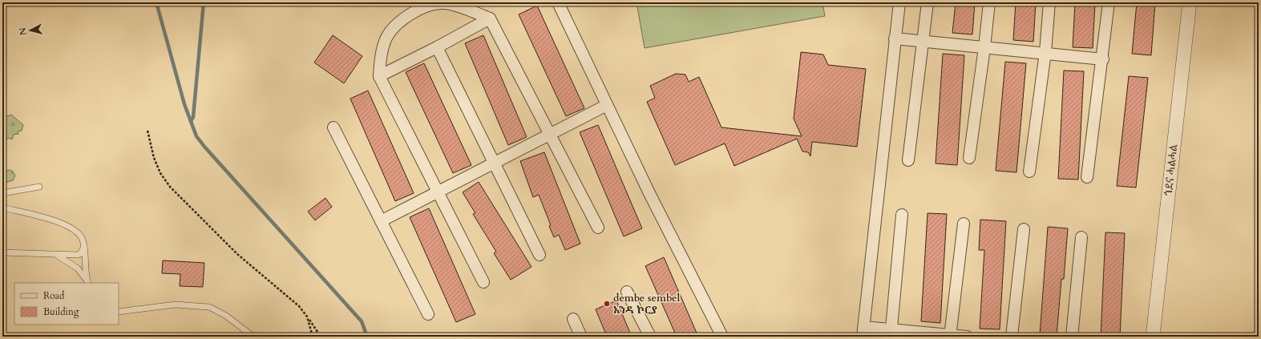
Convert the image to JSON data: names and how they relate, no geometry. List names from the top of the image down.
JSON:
{
  "streets": {
    "street": ["ጎደና ሓልሓል"]
  },
  "places": ["dembe sembel አንዳ ኮርያ"],
  "legend": ["Road", "Building"],
  "north": "left"
}
